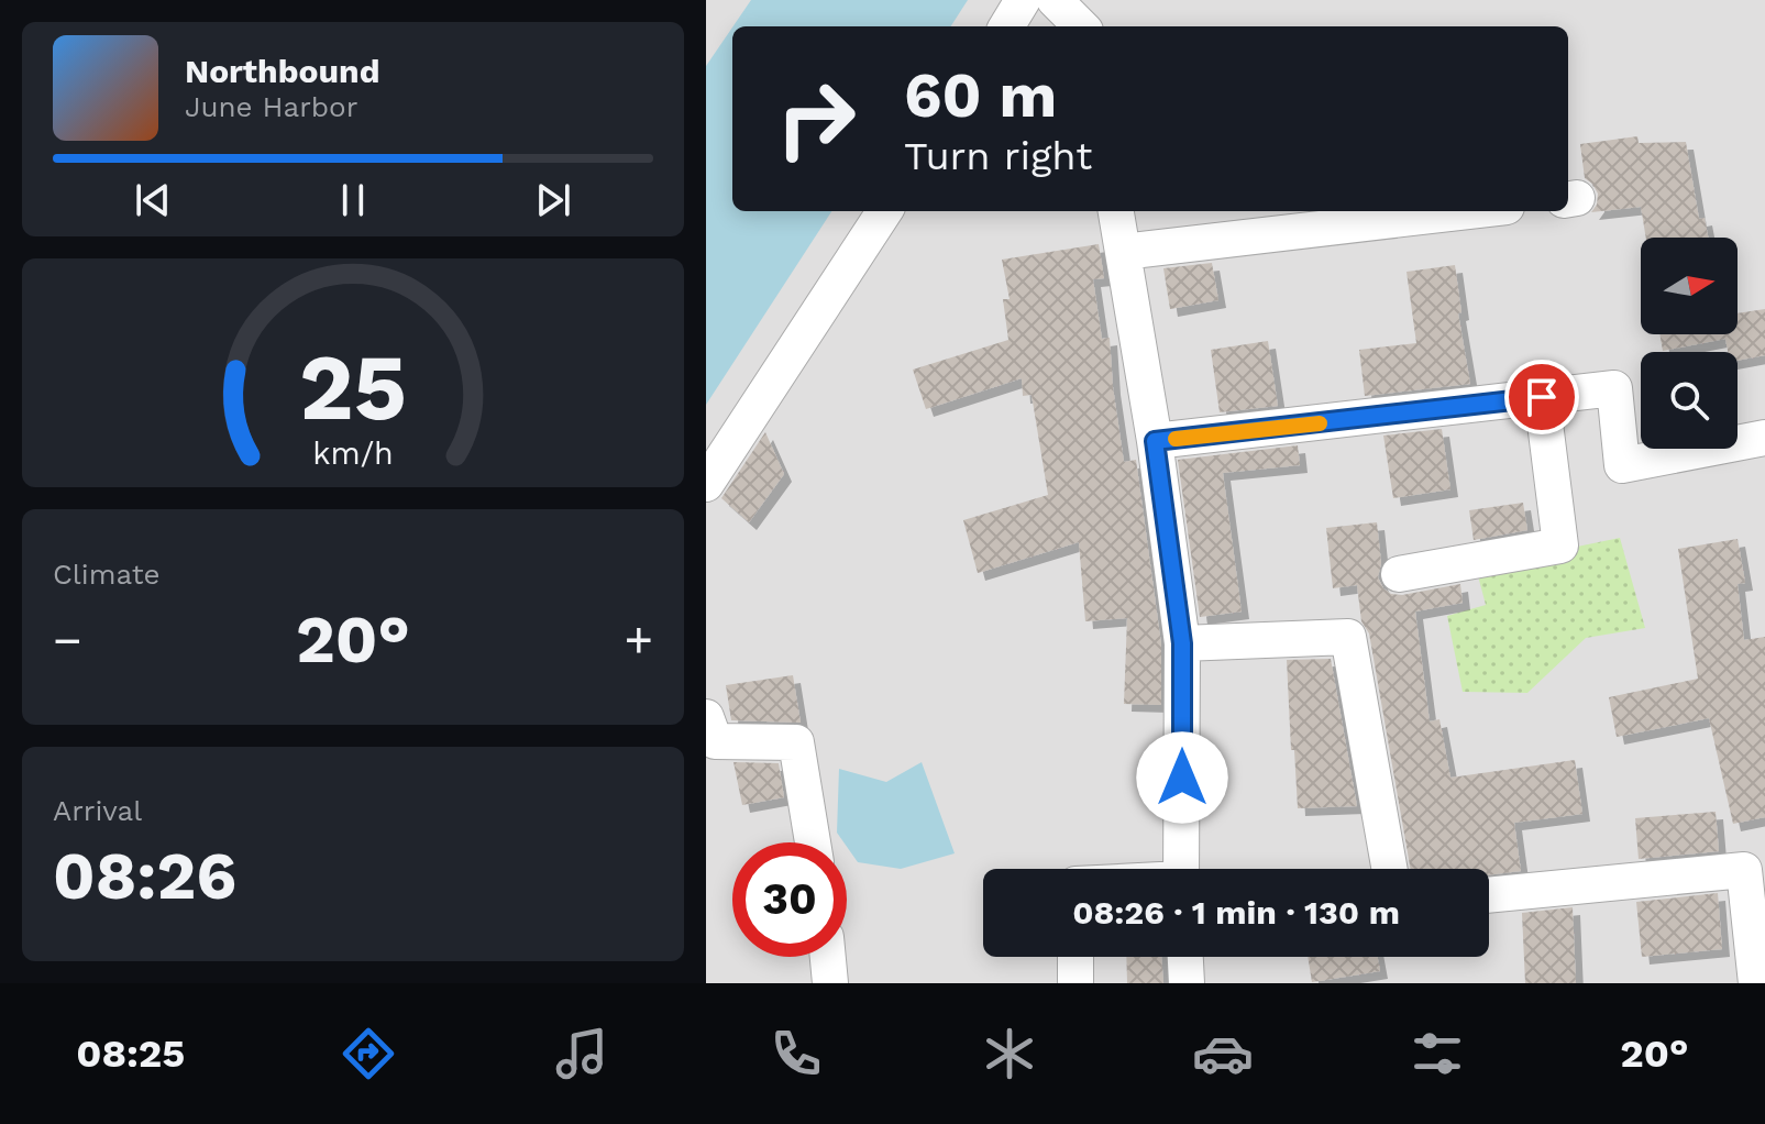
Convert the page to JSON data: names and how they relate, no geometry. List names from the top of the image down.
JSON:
{
  "north": "right",
  "page": {
    "turn": ["60 m", "Turn right"],
    "song": ["Northbound", "June Harbor"],
    "tile": [
      "Climate",
      ["Arrival", "08:26"]
    ],
    "heat": ["−", "20°", "+"],
    "limit": "30",
    "trip": "08:26 · 1 min · 130 m",
    "tabs": ["08:25", "20°"],
    "gauge": ["25", "km/h"]
  }
}
